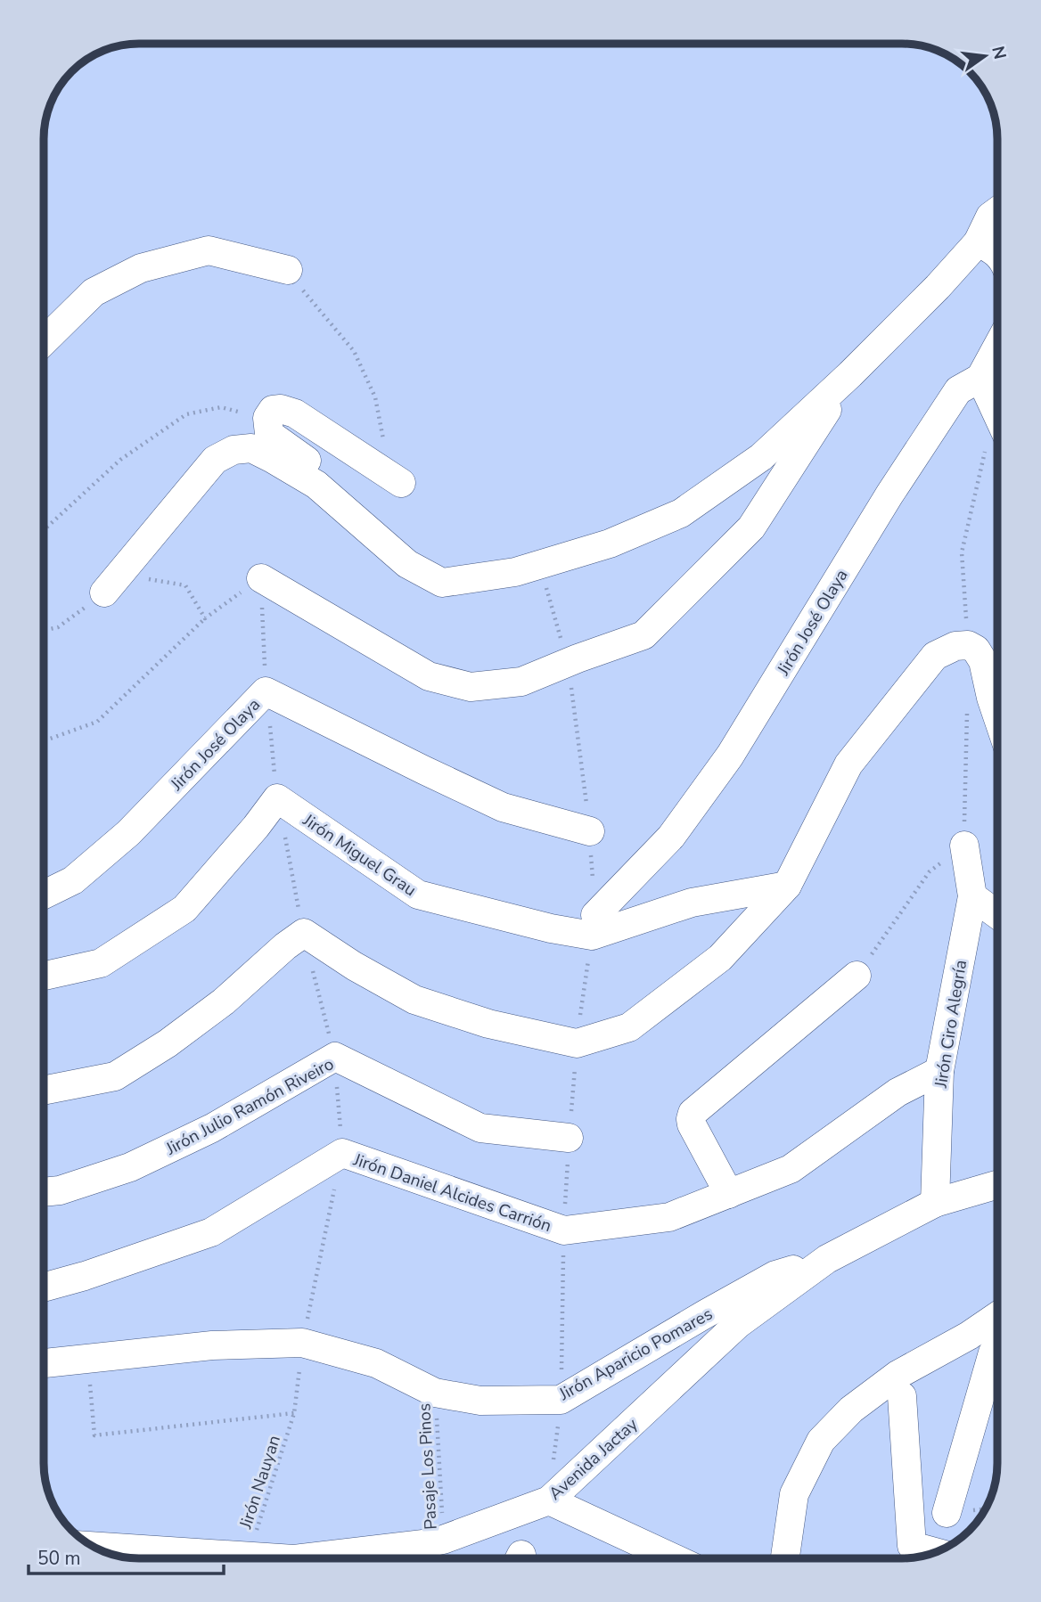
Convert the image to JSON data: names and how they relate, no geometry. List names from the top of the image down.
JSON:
{
  "streets": {
    "street": [
      "Jirón José Olaya",
      "Jirón Miguel Grau",
      "Jirón Ciro Alegría",
      "Jirón Julio Ramón Riveiro",
      "Jirón Daniel Alcides Carrión",
      "Jirón Aparicio Pomares",
      "Avenida Jactay"
    ],
    "path": ["Pasaje Los Pinos", "Jirón Nauyan"]
  },
  "crossings": [
    ["Jirón Ciro Alegría", "Jirón Daniel Alcides Carrión"],
    ["Jirón Ciro Alegría", "Avenida Jactay"],
    ["Jirón Aparicio Pomares", "Avenida Jactay"],
    ["Jirón Aparicio Pomares", "Pasaje Los Pinos"],
    ["Jirón Aparicio Pomares", "Jirón Nauyan"],
    ["Avenida Jactay", "Pasaje Los Pinos"],
    ["Avenida Jactay", "Jirón Nauyan"]
  ],
  "scale_bar": "50 m",
  "north": "right"
}
